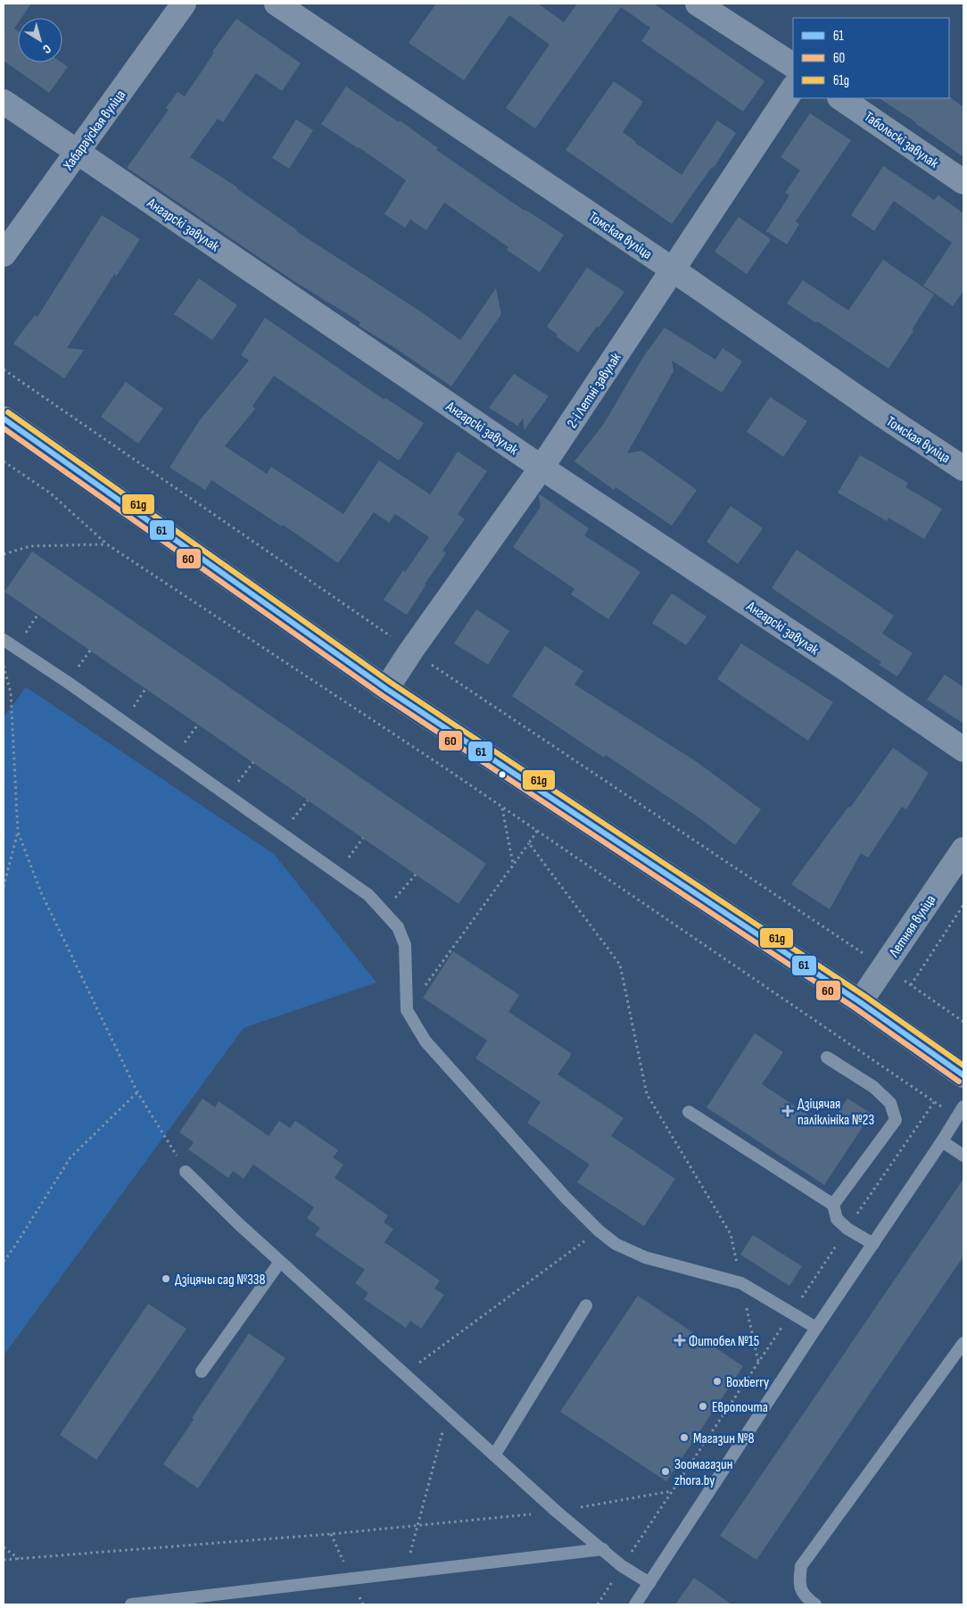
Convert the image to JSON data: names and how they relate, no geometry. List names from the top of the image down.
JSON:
{
  "streets": {
    "street": [
      "Хабараўская вуліца",
      "Табольскі завулак",
      "Ангарскі завулак",
      "Томская вуліца",
      "2-і Летні завулак",
      "Летняя вуліца"
    ]
  },
  "crossings": [
    ["Хабараўская вуліца", "Ангарскі завулак"],
    ["Ангарскі завулак", "2-і Летні завулак"],
    ["Томская вуліца", "2-і Летні завулак"]
  ],
  "places": {
    "health": ["Дзіцячая паліклініка №23", "Фитобел №15"],
    "other": [
      "Дзіцячы сад №338",
      "Boxberry",
      "Европочта",
      "Магазин №8",
      "Зоомагазин zhora.by"
    ]
  },
  "lines": ["transit line 61д", "transit line 61", "transit line 60"],
  "legend": ["61", "60", "61д"],
  "north": "bottom right"
}
